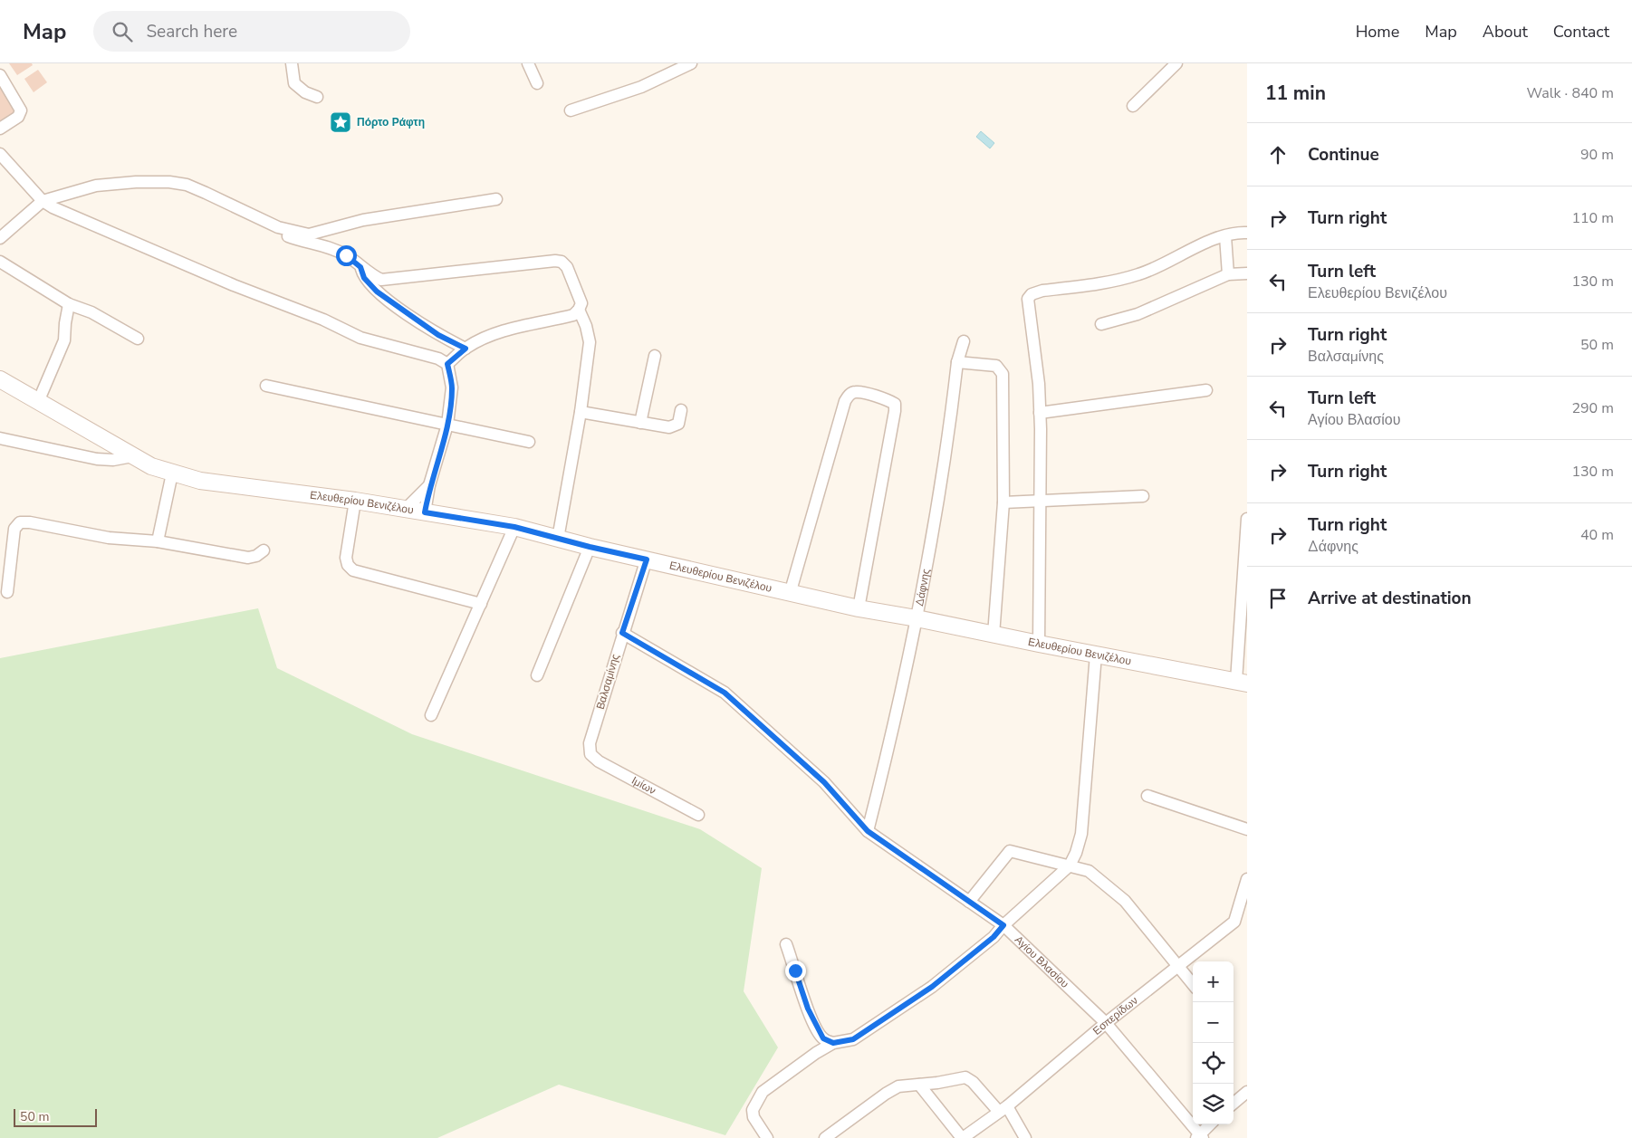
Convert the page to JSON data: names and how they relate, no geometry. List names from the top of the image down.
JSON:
{
  "streets": {
    "street": [
      "Ελευθερίου Βενιζέλου",
      "Δάφνης",
      "Βαλσαμίνης",
      "Ιμίων",
      "Αγίου Βλασίου",
      "Εσπερίδων"
    ]
  },
  "crossings": [
    ["Ελευθερίου Βενιζέλου", "Δάφνης"],
    ["Ελευθερίου Βενιζέλου", "Βαλσαμίνης"],
    ["Δάφνης", "Αγίου Βλασίου"],
    ["Βαλσαμίνης", "Ιμίων"],
    ["Βαλσαμίνης", "Αγίου Βλασίου"],
    ["Αγίου Βλασίου", "Εσπερίδων"]
  ],
  "places": {
    "place": ["Πόρτο Ράφτη"]
  },
  "scale_bar": "50 m",
  "page": {
    "header": "Map",
    "search": "Search here",
    "nav": [
      "Home",
      "Map",
      "About",
      "Contact"
    ],
    "heading": ["11 min", "Walk · 840 m"],
    "list": [
      ["Continue", "90 m"],
      ["Turn right", "110 m"],
      ["Turn left", "Ελευθερίου Βενιζέλου", "130 m"],
      ["Turn right", "Βαλσαμίνης", "50 m"],
      ["Turn left", "Αγίου Βλασίου", "290 m"],
      ["Turn right", "130 m"],
      ["Turn right", "Δάφνης", "40 m"],
      "Arrive at destination"
    ],
    "map_buttons": ["+", "−"],
    "scale": "50 m"
  }
}
